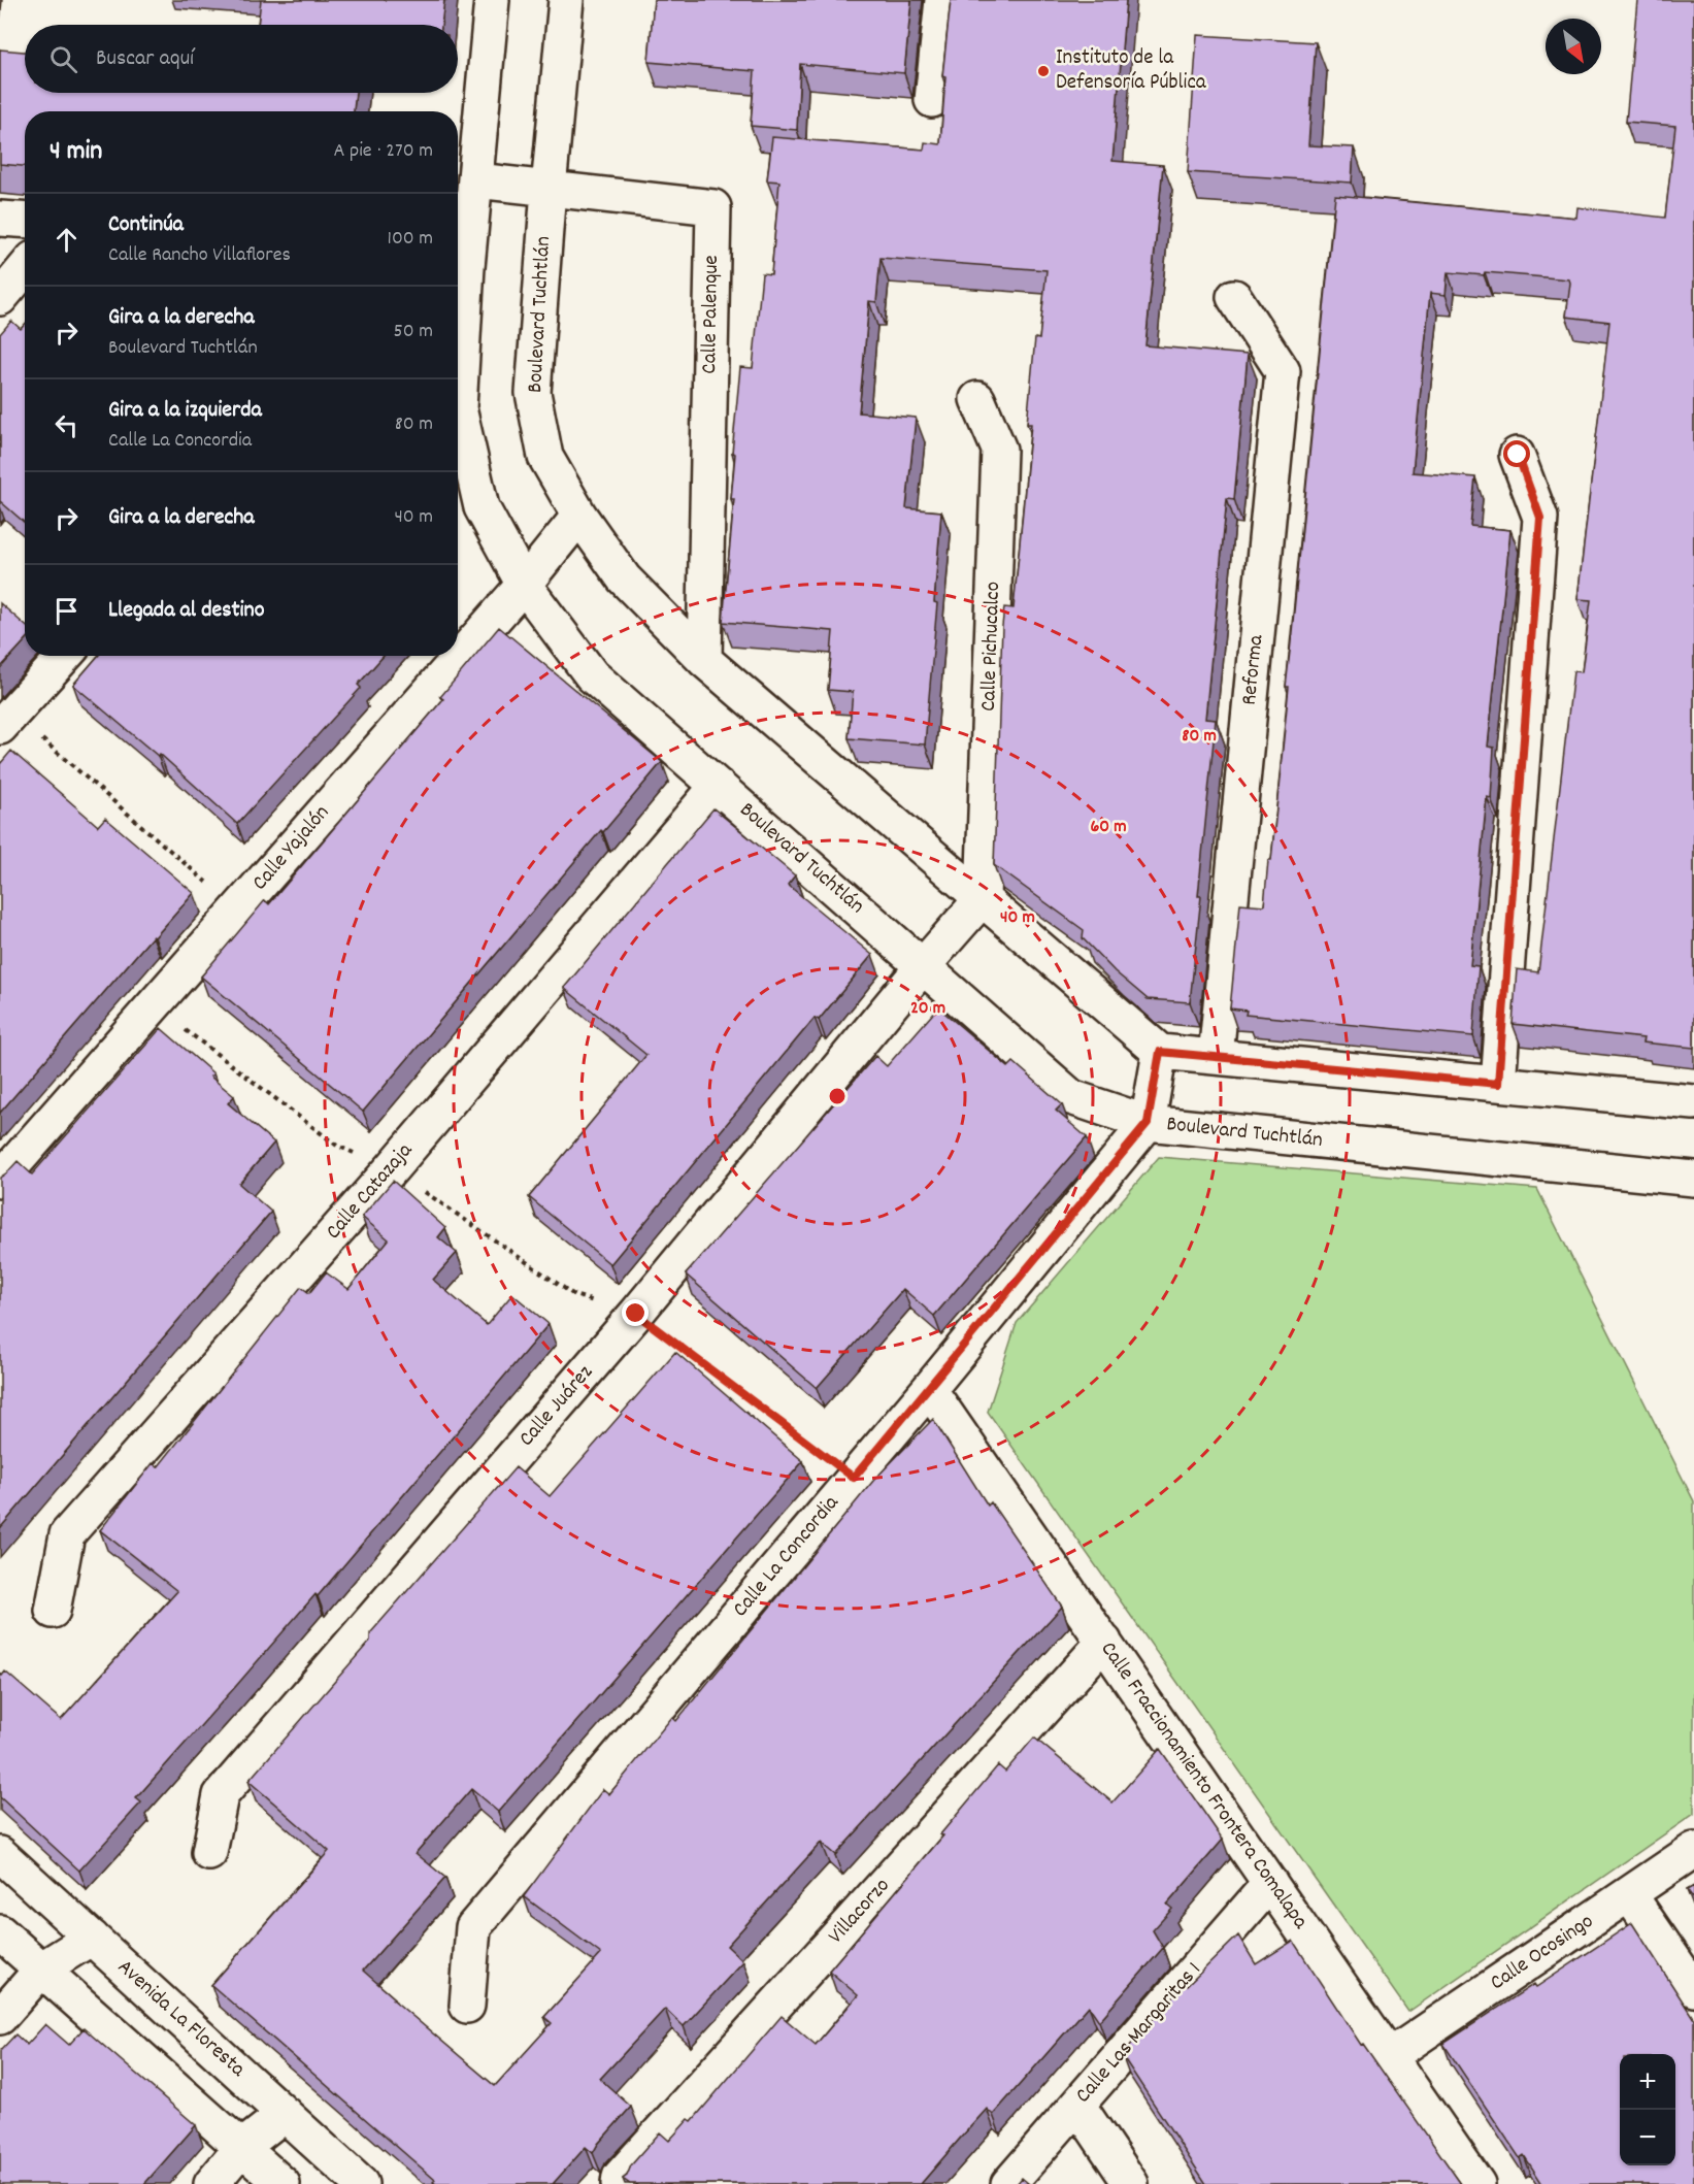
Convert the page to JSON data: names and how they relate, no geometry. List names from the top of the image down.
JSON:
{
  "streets": {
    "street": [
      "Boulevard Tuchtlán",
      "Calle Palenque",
      "Calle Pichucalco",
      "Reforma",
      "Calle Yajalón",
      "Calle Catazaja",
      "Calle Juárez",
      "Calle La Concordia",
      "Calle Fraccionamiento Frontera Comalapa",
      "Villacorzo",
      "Calle Ocosingo",
      "Avenida La Floresta",
      "Calle Las Margaritas 1"
    ]
  },
  "crossings": [
    ["Boulevard Tuchtlán", "Calle Palenque"],
    ["Boulevard Tuchtlán", "Calle Pichucalco"],
    ["Boulevard Tuchtlán", "Calle Yajalón"],
    ["Boulevard Tuchtlán", "Calle Catazaja"],
    ["Boulevard Tuchtlán", "Calle Juárez"],
    ["Boulevard Tuchtlán", "Calle La Concordia"],
    ["Calle Pichucalco", "Calle Juárez"],
    ["Calle La Concordia", "Calle Fraccionamiento Frontera Comalapa"],
    ["Calle Fraccionamiento Frontera Comalapa", "Villacorzo"],
    ["Calle Fraccionamiento Frontera Comalapa", "Calle Ocosingo"],
    ["Calle Fraccionamiento Frontera Comalapa", "Calle Las Margaritas 1"]
  ],
  "places": ["Instituto de la Defensoría Pública"],
  "north": "bottom right",
  "page": {
    "search": "Buscar aquí",
    "heading": ["4 min", "A pie · 270 m"],
    "list": [
      ["Continúa", "Calle Rancho Villaflores", "100 m"],
      ["Gira a la derecha", "Boulevard Tuchtlán", "50 m"],
      ["Gira a la izquierda", "Calle La Concordia", "80 m"],
      ["Gira a la derecha", "40 m"],
      "Llegada al destino"
    ],
    "map_buttons": ["+", "−"]
  },
  "rings": [
    "80 m",
    "60 m",
    "40 m",
    "20 m"
  ]
}
